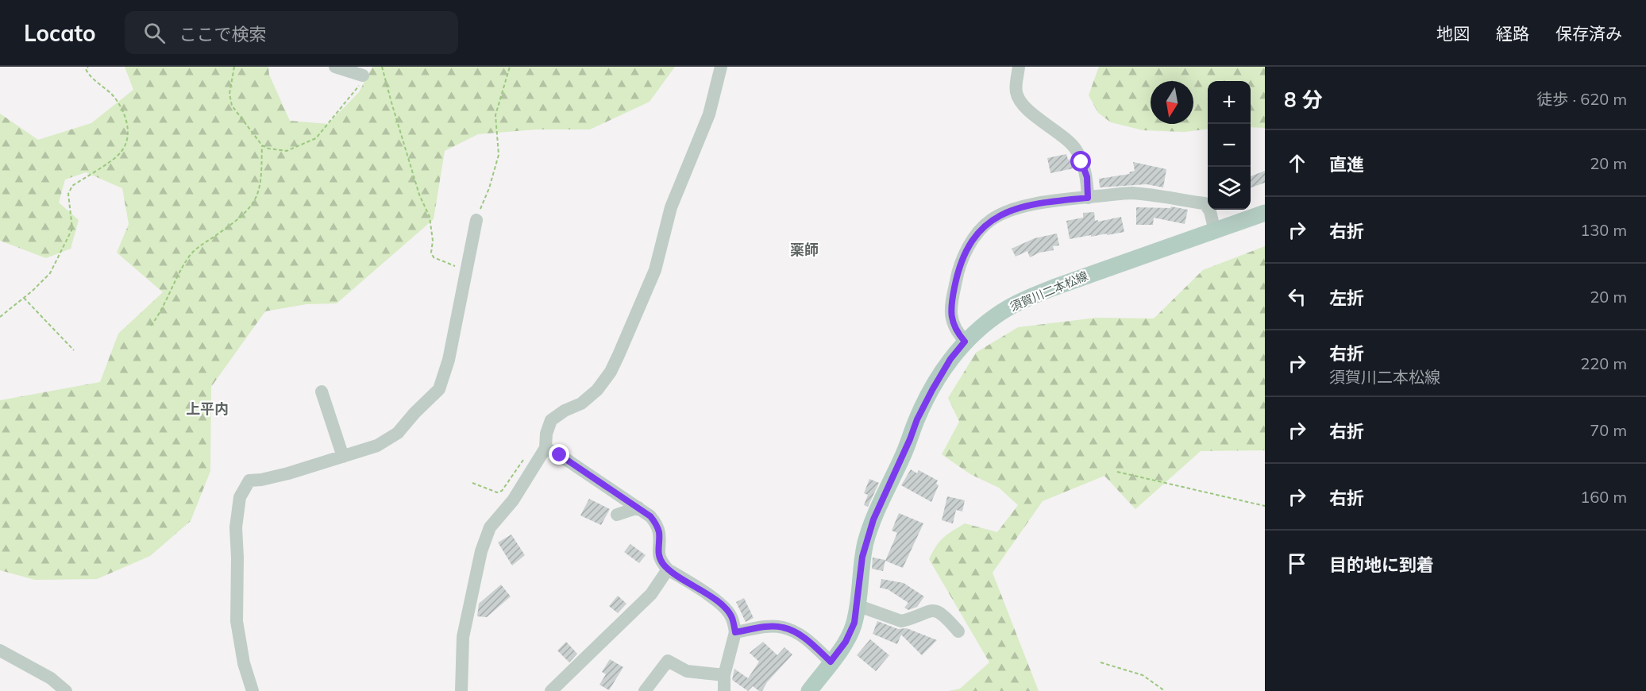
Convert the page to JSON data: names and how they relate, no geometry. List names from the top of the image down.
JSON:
{
  "streets": {
    "main road": ["須賀川二本松線"]
  },
  "districts": ["薬師", "上平内"],
  "north": "bottom",
  "page": {
    "header": "Locato",
    "search": "ここで検索",
    "nav": ["地図", "経路", "保存済み"],
    "heading": ["8 分", "徒歩 · 620 m"],
    "map_buttons": ["+", "−"],
    "list": [
      ["直進", "20 m"],
      ["右折", "130 m"],
      ["左折", "20 m"],
      ["右折", "須賀川二本松線", "220 m"],
      ["右折", "70 m"],
      ["右折", "160 m"],
      "目的地に到着"
    ]
  }
}
